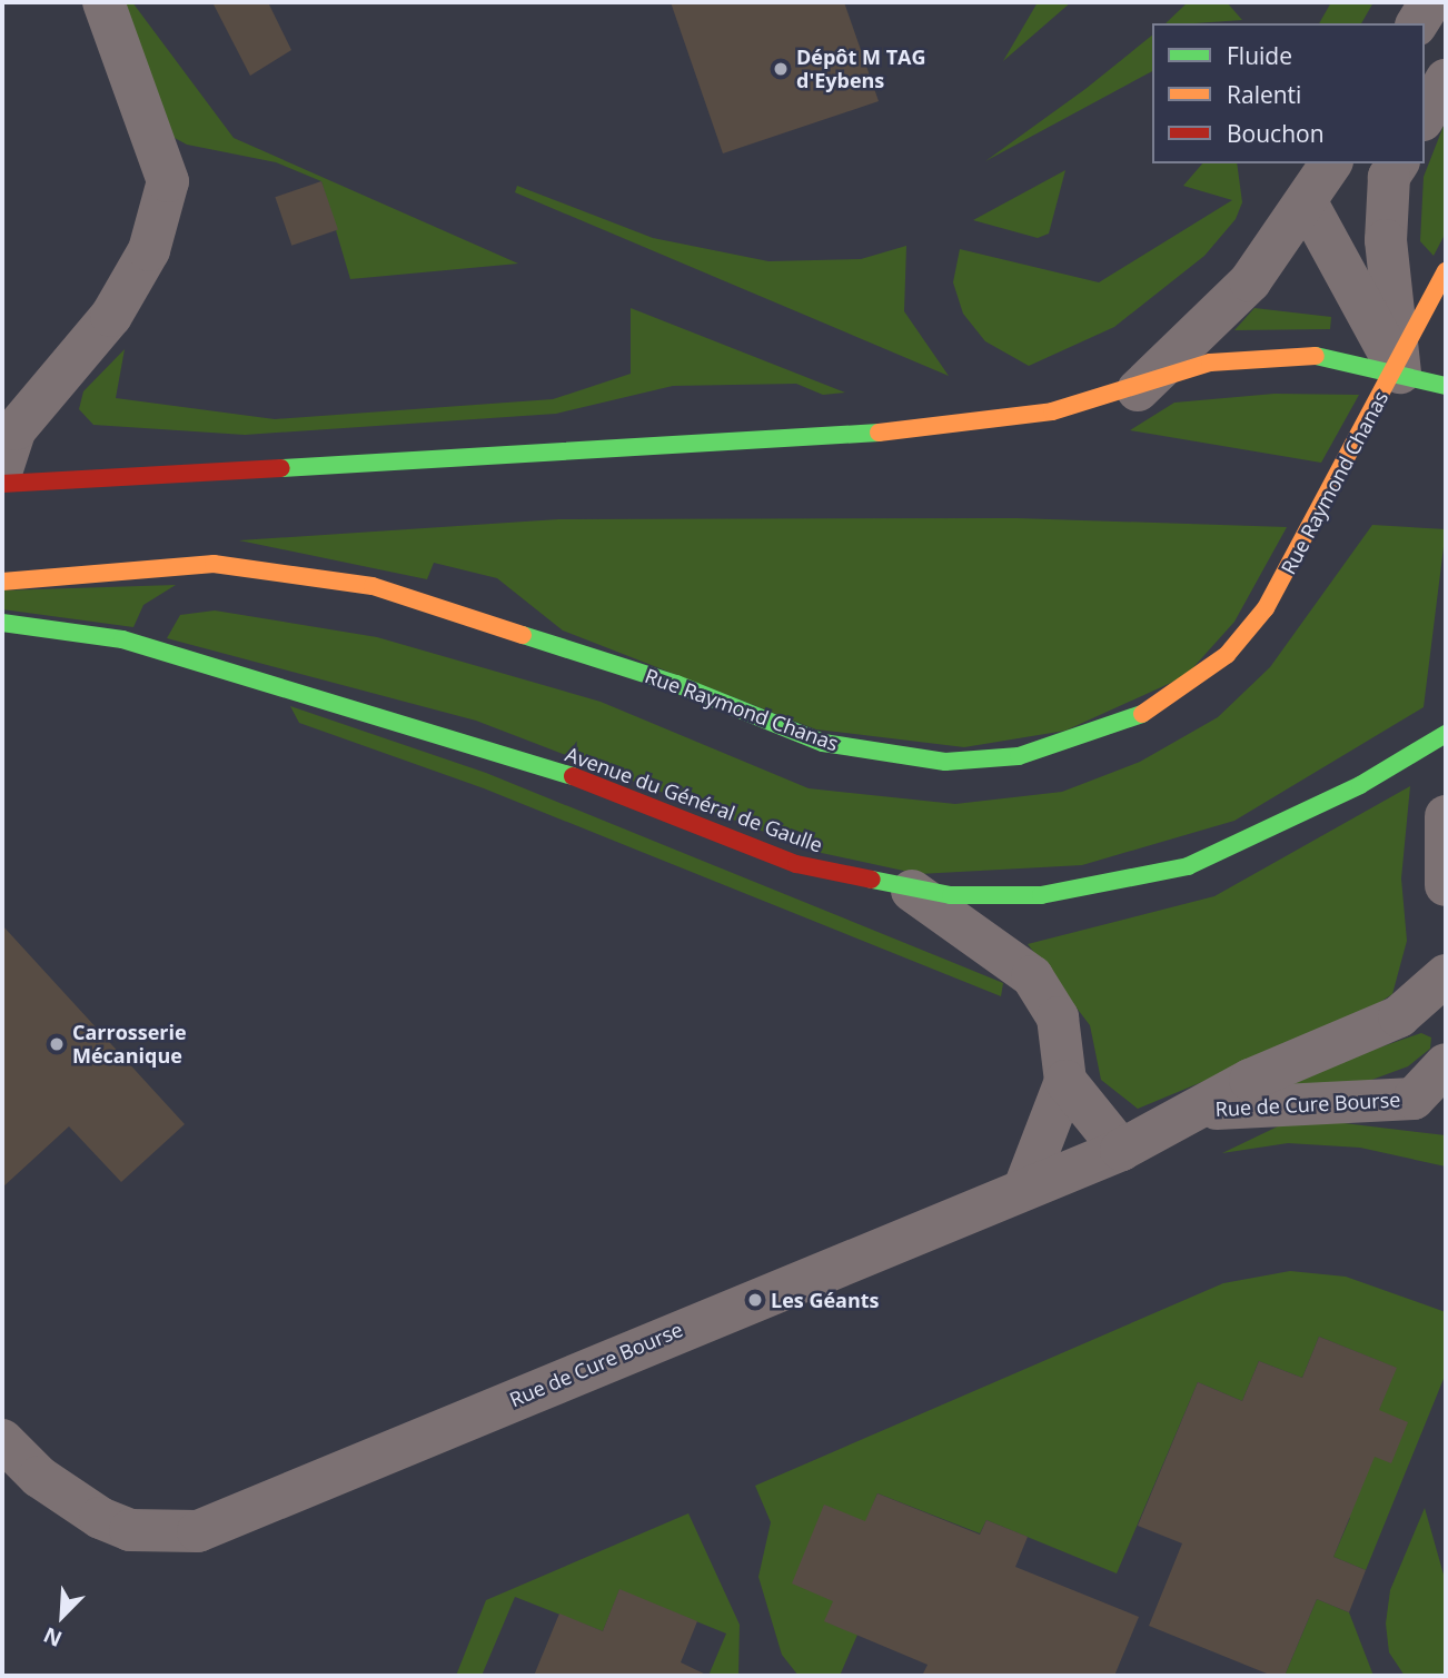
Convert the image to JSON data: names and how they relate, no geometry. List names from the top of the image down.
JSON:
{
  "streets": {
    "main road": ["Rue Raymond Chanas", "Avenue du Général de Gaulle"],
    "street": ["Rue de Cure Bourse"]
  },
  "places": ["Dépôt M TAG d'Eybens", "Carrosserie Mécanique", "Les Géants"],
  "legend": ["Fluide", "Ralenti", "Bouchon"],
  "north": "bottom left"
}
